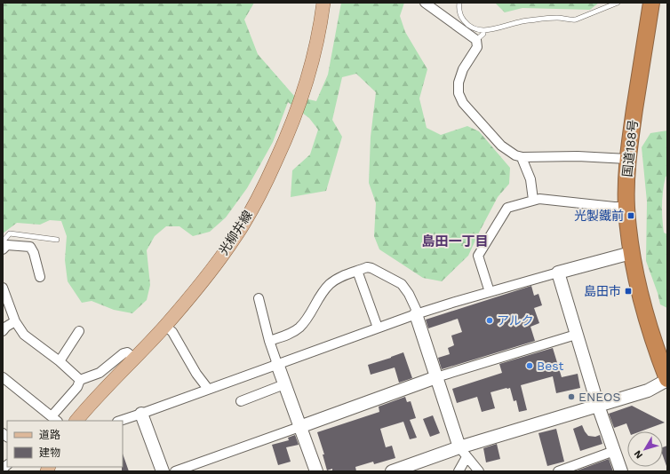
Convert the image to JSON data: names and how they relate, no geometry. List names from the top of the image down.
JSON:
{
  "streets": {
    "highway": ["国道188号"],
    "main road": ["光柳井線"]
  },
  "districts": ["島田一丁目"],
  "places": {
    "transit": ["光製鐵前", "島田市"],
    "other": ["アルク", "Best", "ENEOS"]
  },
  "legend": ["道路", "建物"],
  "north": "bottom left"
}
